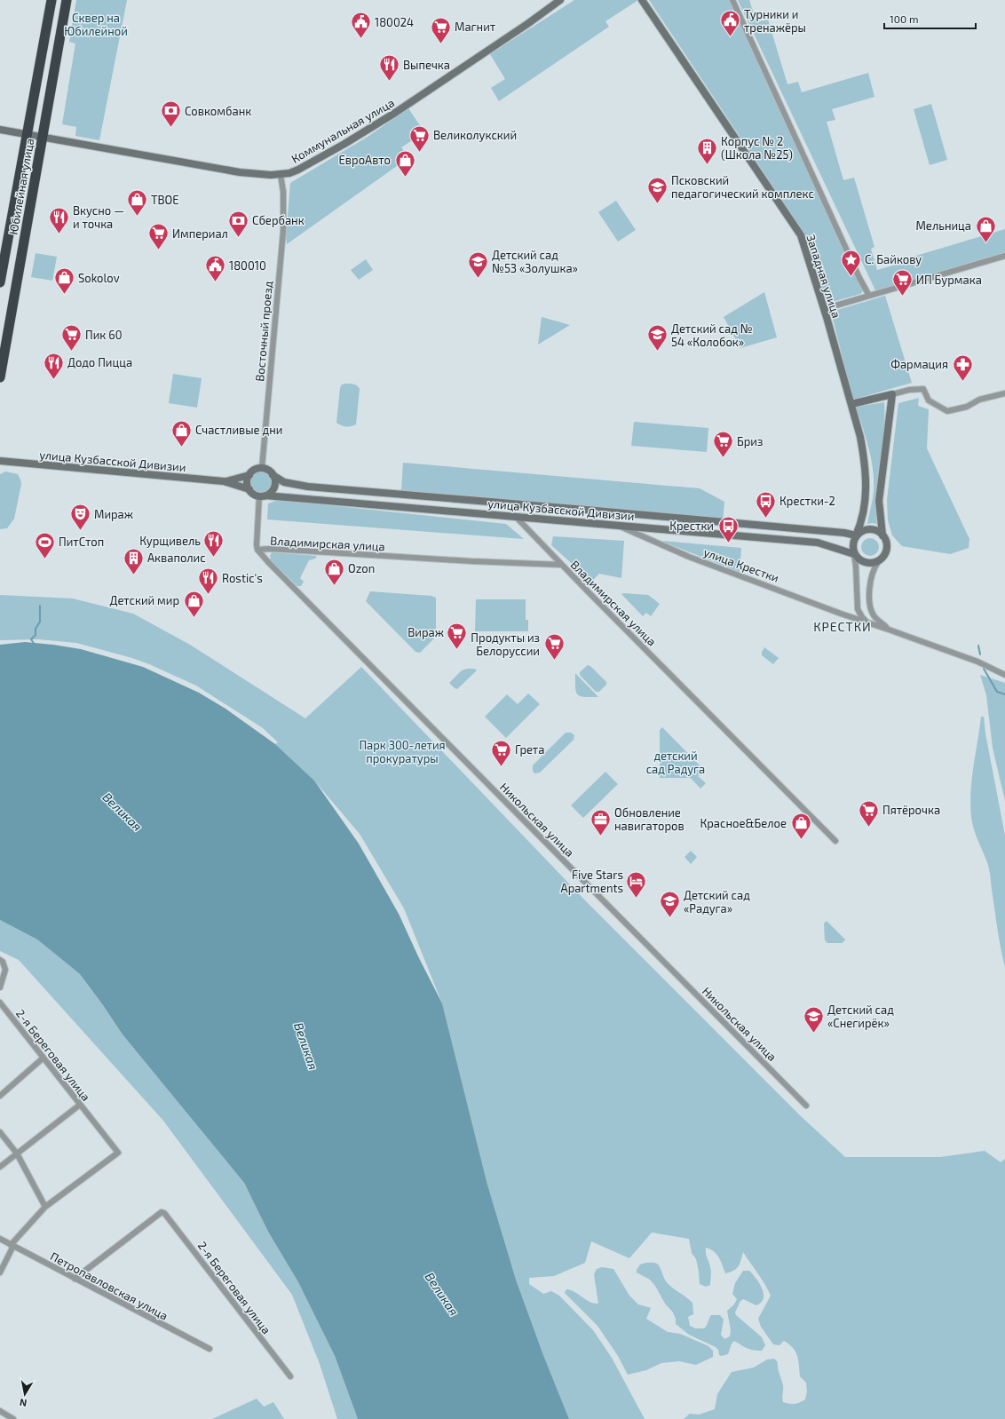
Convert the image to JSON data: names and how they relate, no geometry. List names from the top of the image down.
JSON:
{
  "streets": {
    "highway": ["Юбилейная улица"],
    "street": [
      "Коммунальная улица",
      "Западная улица",
      "Восточный проезд",
      "улица Кузбасской Дивизии",
      "Владимирская улица",
      "улица Крестки",
      "Никольская улица",
      "2-я Береговая улица",
      "Петропавловская улица"
    ]
  },
  "crossings": [
    ["Коммунальная улица", "Юбилейная улица"],
    ["Коммунальная улица", "Восточный проезд"],
    ["Западная улица", "улица Кузбасской Дивизии"],
    ["Восточный проезд", "улица Кузбасской Дивизии"],
    ["улица Кузбасской Дивизии", "улица Крестки"],
    ["Владимирская улица", "Никольская улица"],
    ["2-я Береговая улица", "Петропавловская улица"]
  ],
  "districts": ["КРЕСТКИ"],
  "water": ["Великая"],
  "parks": ["Сквер на Юбилейной", "Парк 300-летия прокуратуры", "детский сад Радуга"],
  "places": {
    "public building": ["Турники и тренажёры", "180024", "180010"],
    "supermarket": [
      "Магнит",
      "Великолукский",
      "Империал",
      "ИП Бурмака",
      "Пик 60",
      "Бриз",
      "Вираж",
      "Продукты из Белоруссии",
      "Грета",
      "Пятёрочка"
    ],
    "restaurant": [
      "Выпечка",
      "Вкусно — и точка",
      "Додо Пицца",
      "Курщивель",
      "Rostic's"
    ],
    "bank": ["Совкомбанк", "Сбербанк"],
    "building": ["Корпус № 2 (Школа №25)", "Акваполис"],
    "shop": [
      "ЕвроАвто",
      "ТВОЕ",
      "Мельница",
      "Sokolov",
      "Счастливые дни",
      "Ozon",
      "Детский мир",
      "Красное&Белое"
    ],
    "school or university": [
      "Псковский педагогический комплекс",
      "Детский сад №53 «Золушка»",
      "Детский сад № 54 «Колобок»",
      "Детский сад «Радуга»",
      "Детский сад «Снегирёк»"
    ],
    "place": ["С. Байкову"],
    "pharmacy": ["Фармация"],
    "bus stop": ["Крестки-2", "Крестки"],
    "theatre": ["Мираж"],
    "sports": ["ПитСтоп"],
    "office": ["Обновление навигаторов"],
    "hotel": ["Five Stars Apartments"]
  },
  "scale_bar": "100 m",
  "north": "bottom"
}
